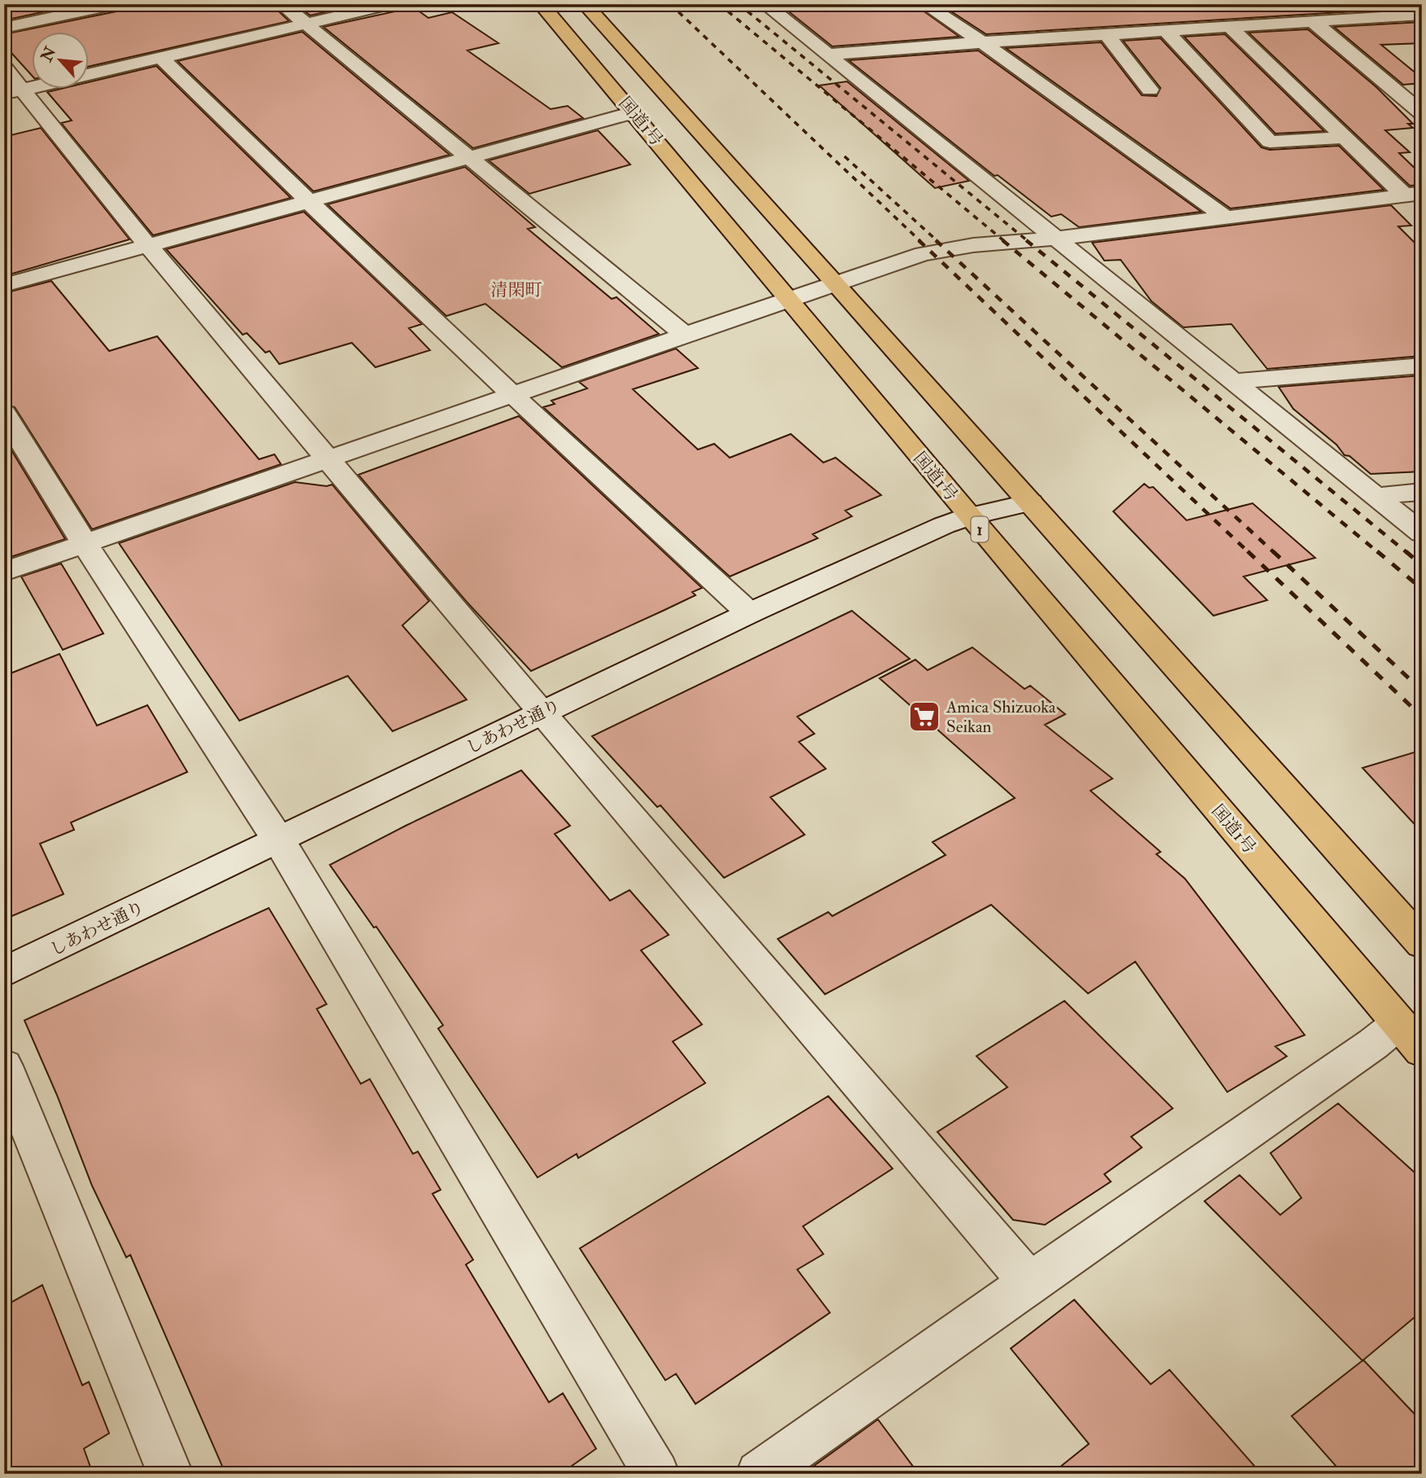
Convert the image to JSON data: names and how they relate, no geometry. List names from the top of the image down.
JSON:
{
  "streets": {
    "highway": ["国道1号", "1"],
    "street": ["しあわせ通り"]
  },
  "crossings": [
    ["国道1号", "しあわせ通り"]
  ],
  "districts": ["清閑町"],
  "places": {
    "supermarket": ["Amica Shizuoka Seikan"]
  },
  "north": "top left"
}
